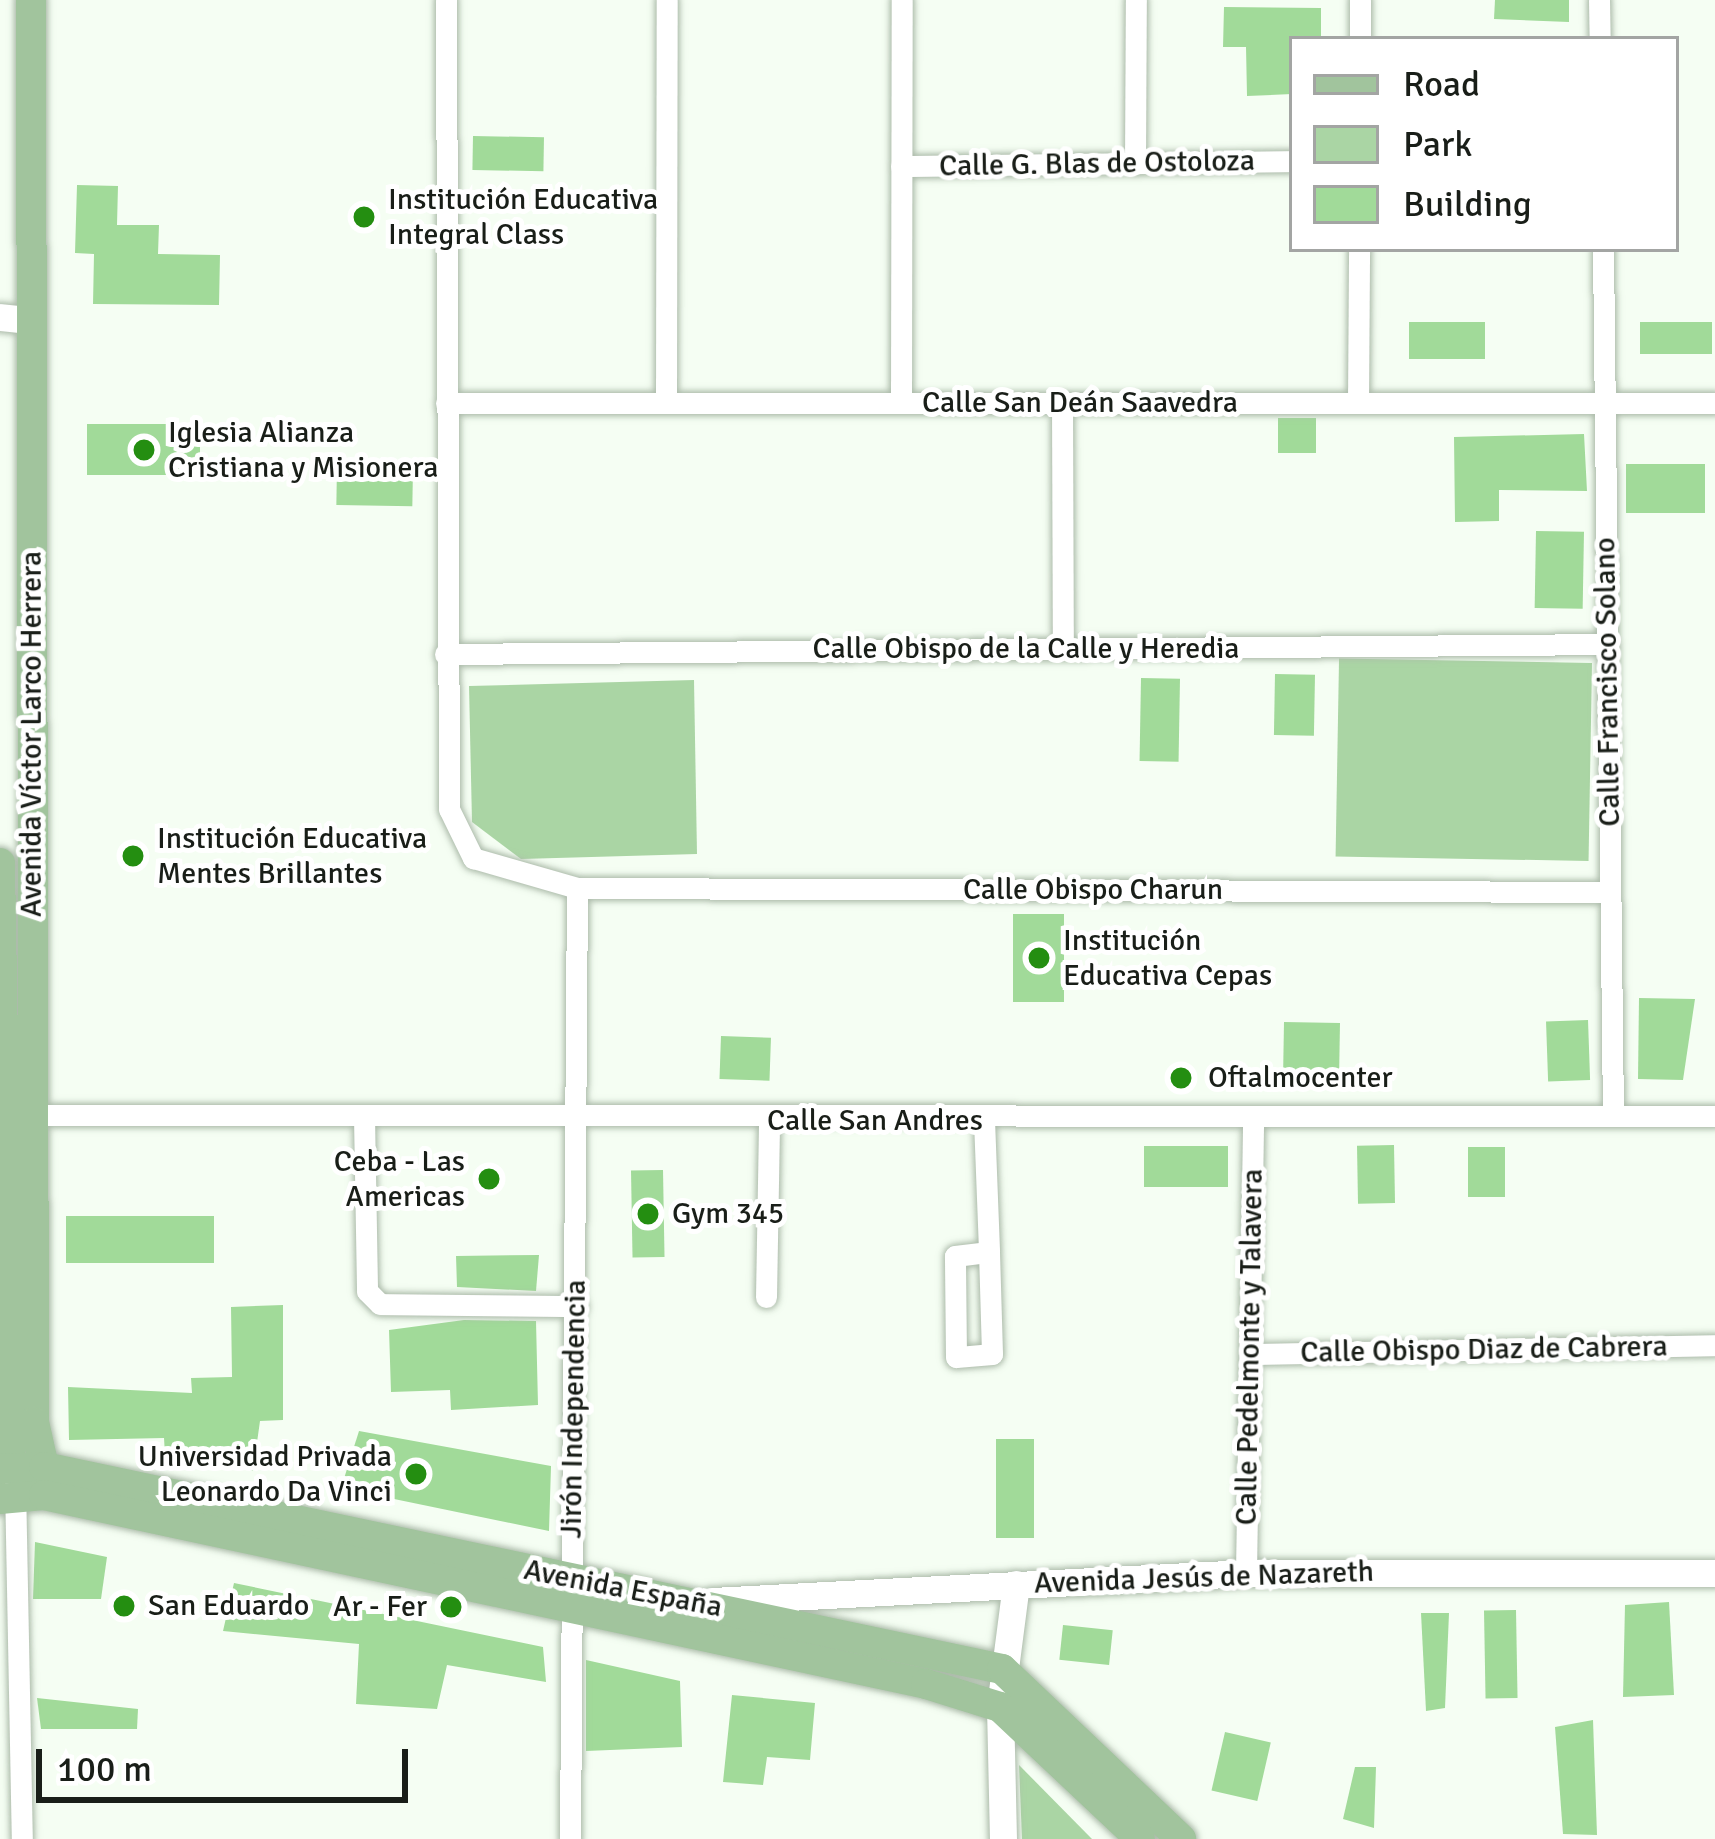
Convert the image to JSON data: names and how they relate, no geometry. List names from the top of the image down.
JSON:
{
  "streets": {
    "main road": ["Avenida Víctor Larco Herrera", "Avenida España"],
    "street": [
      "Calle G. Blas de Ostoloza",
      "Calle San Deán Saavedra",
      "Calle Obispo de la Calle y Heredia",
      "Calle Francisco Solano",
      "Calle Obispo Charun",
      "Calle San Andres",
      "Calle Pedelmonte y Talavera",
      "Calle Obispo Diaz de Cabrera",
      "Jirón Independencia",
      "Avenida Jesús de Nazareth"
    ]
  },
  "crossings": [
    ["Calle San Deán Saavedra", "Calle Francisco Solano"],
    ["Calle San Deán Saavedra", "Calle Obispo Charun"],
    ["Calle Obispo de la Calle y Heredia", "Calle Francisco Solano"],
    ["Calle Obispo de la Calle y Heredia", "Calle Obispo Charun"],
    ["Calle Francisco Solano", "Calle Obispo Charun"],
    ["Calle Francisco Solano", "Calle San Andres"],
    ["Avenida Víctor Larco Herrera", "Calle San Andres"],
    ["Avenida Víctor Larco Herrera", "Avenida España"],
    ["Calle Obispo Charun", "Jirón Independencia"],
    ["Calle San Andres", "Calle Pedelmonte y Talavera"],
    ["Calle San Andres", "Jirón Independencia"],
    ["Calle Pedelmonte y Talavera", "Calle Obispo Diaz de Cabrera"],
    ["Calle Pedelmonte y Talavera", "Avenida Jesús de Nazareth"],
    ["Jirón Independencia", "Avenida España"],
    ["Avenida Jesús de Nazareth", "Avenida España"]
  ],
  "places": [
    "Institución Educativa Integral Class",
    "Iglesia Alianza Cristiana y Misionera",
    "Institución Educativa Mentes Brillantes",
    "Institución Educativa Cepas",
    "Oftalmocenter",
    "Ceba - Las Americas",
    "Gym 345",
    "Universidad Privada Leonardo Da Vinci",
    "San Eduardo",
    "Ar - Fer"
  ],
  "legend": ["Road", "Park", "Building"],
  "scale_bar": "100 m"
}
